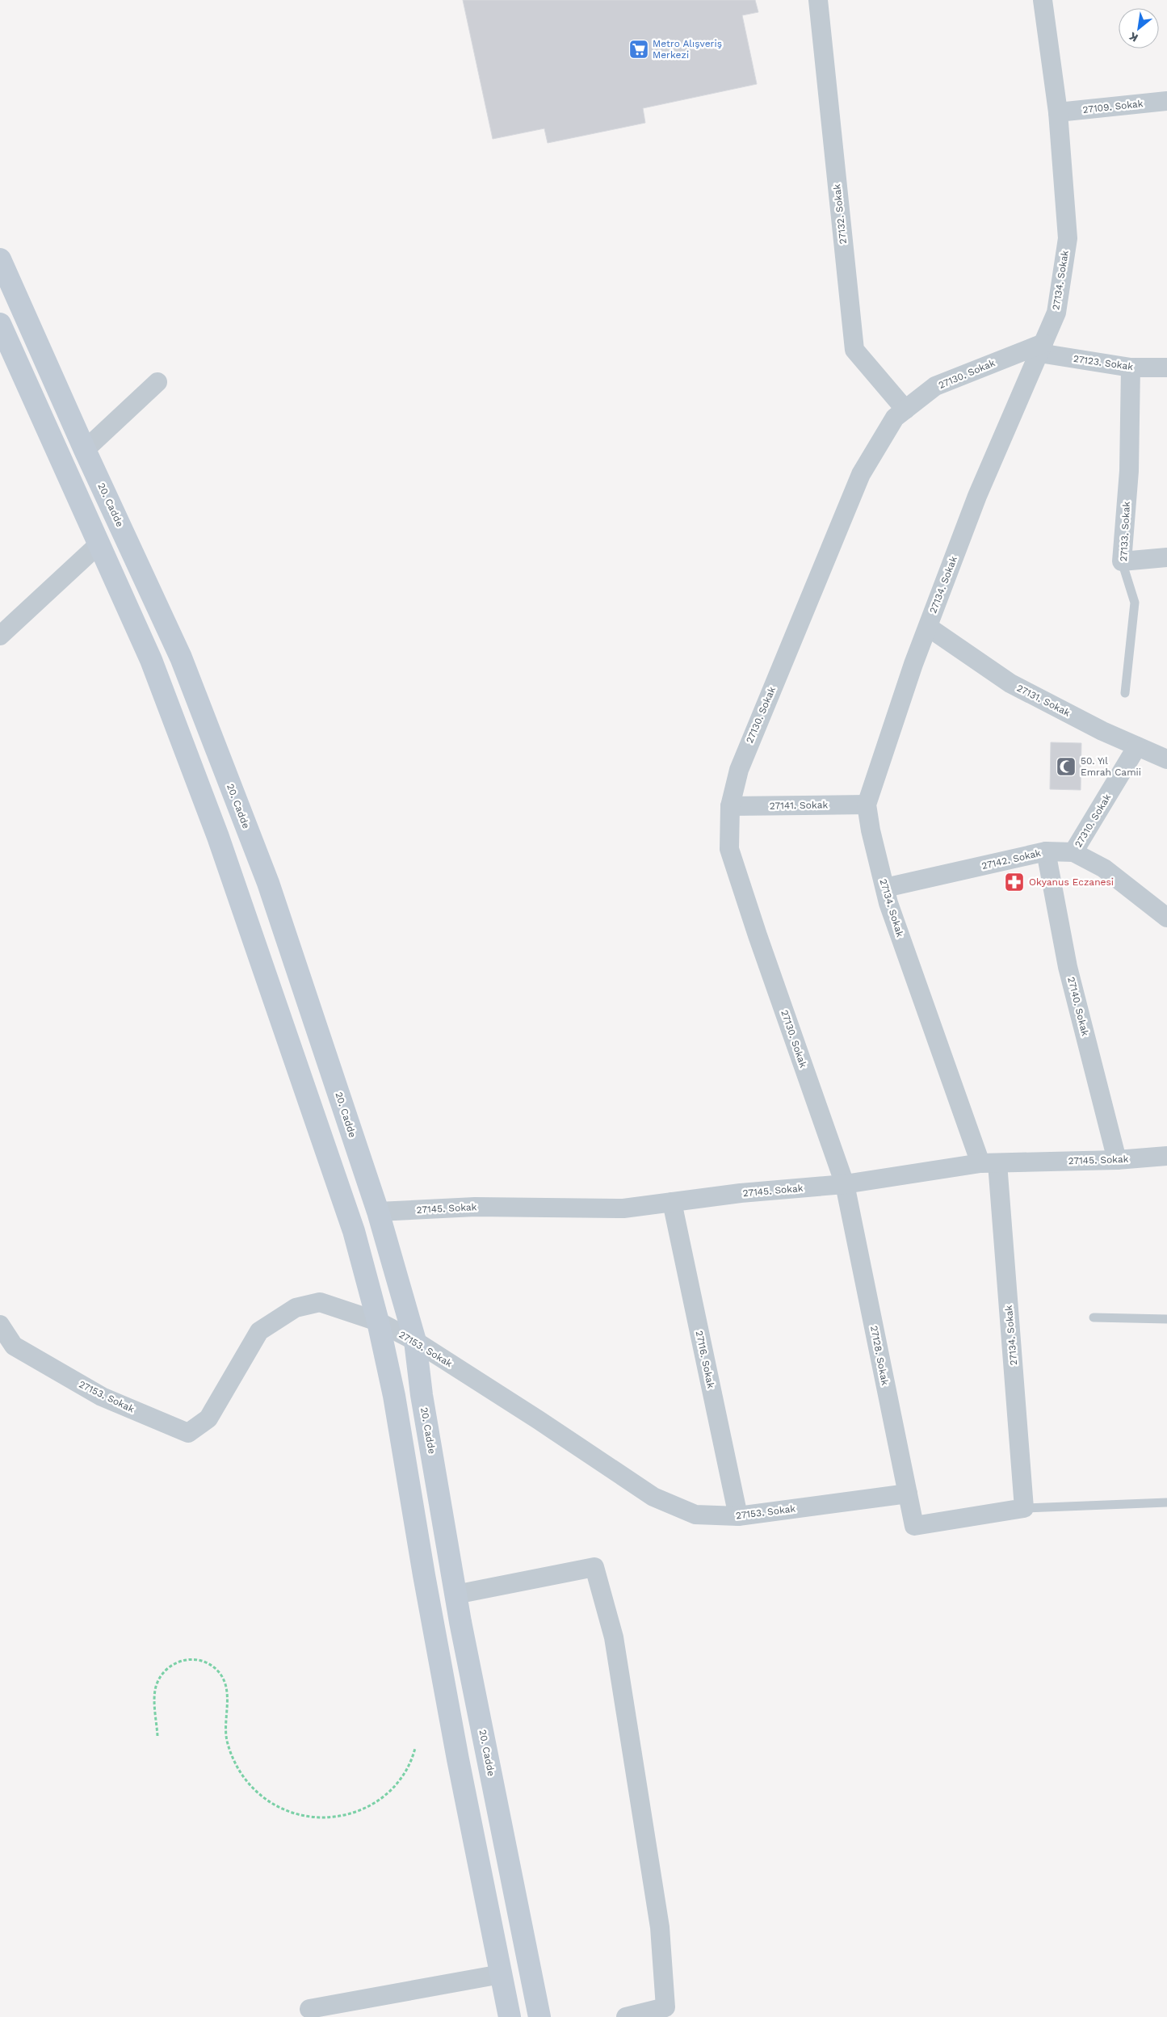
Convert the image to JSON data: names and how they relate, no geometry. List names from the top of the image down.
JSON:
{
  "streets": {
    "main road": ["20. Cadde"],
    "street": [
      "27109. Sokak",
      "27132. Sokak",
      "27134. Sokak",
      "27123. Sokak",
      "27130. Sokak",
      "27133. Sokak",
      "27131. Sokak",
      "27141. Sokak",
      "27310. Sokak",
      "27142. Sokak",
      "27140. Sokak",
      "27145. Sokak",
      "27153. Sokak",
      "27128. Sokak",
      "27116. Sokak"
    ]
  },
  "crossings": [
    ["27109. Sokak", "27134. Sokak"],
    ["27132. Sokak", "27130. Sokak"],
    ["27134. Sokak", "27123. Sokak"],
    ["27134. Sokak", "27130. Sokak"],
    ["27134. Sokak", "27131. Sokak"],
    ["27134. Sokak", "27141. Sokak"],
    ["27134. Sokak", "27142. Sokak"],
    ["27134. Sokak", "27145. Sokak"],
    ["27134. Sokak", "27128. Sokak"],
    ["27123. Sokak", "27130. Sokak"],
    ["27123. Sokak", "27133. Sokak"],
    ["27130. Sokak", "27141. Sokak"],
    ["27130. Sokak", "27145. Sokak"],
    ["27130. Sokak", "27128. Sokak"],
    ["20. Cadde", "27145. Sokak"],
    ["20. Cadde", "27153. Sokak"],
    ["27131. Sokak", "27310. Sokak"],
    ["27310. Sokak", "27142. Sokak"],
    ["27142. Sokak", "27140. Sokak"],
    ["27140. Sokak", "27145. Sokak"],
    ["27145. Sokak", "27128. Sokak"],
    ["27145. Sokak", "27116. Sokak"],
    ["27153. Sokak", "27128. Sokak"],
    ["27153. Sokak", "27116. Sokak"]
  ],
  "places": {
    "supermarket": ["Metro Alışveriş Merkezi"],
    "mosque": ["50. Yıl Emrah Camii"],
    "pharmacy": ["Okyanus Eczanesi"]
  },
  "north": "bottom left"
}
